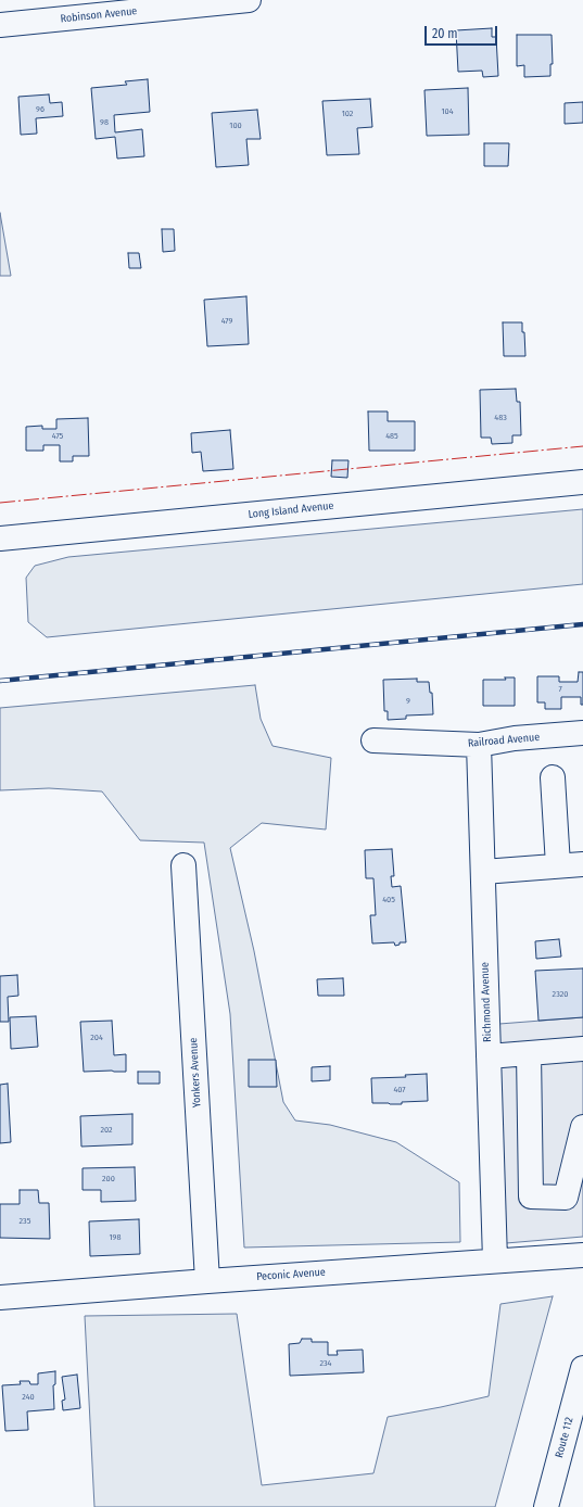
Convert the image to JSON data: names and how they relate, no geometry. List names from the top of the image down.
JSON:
{
  "streets": {
    "street": [
      "Robinson Avenue",
      "Long Island Avenue",
      "Railroad Avenue",
      "Richmond Avenue",
      "Yonkers Avenue",
      "Peconic Avenue",
      "Route 112"
    ]
  },
  "crossings": [
    ["Railroad Avenue", "Richmond Avenue"],
    ["Richmond Avenue", "Peconic Avenue"],
    ["Yonkers Avenue", "Peconic Avenue"]
  ],
  "house_numbers": [
    "96",
    "104",
    "102",
    "98",
    "100",
    "479",
    "483",
    "475",
    "485",
    "7",
    "9",
    "405",
    "2320",
    "204",
    "407",
    "202",
    "200",
    "235",
    "198",
    "234",
    "240"
  ],
  "scale_bar": "20 m"
}
